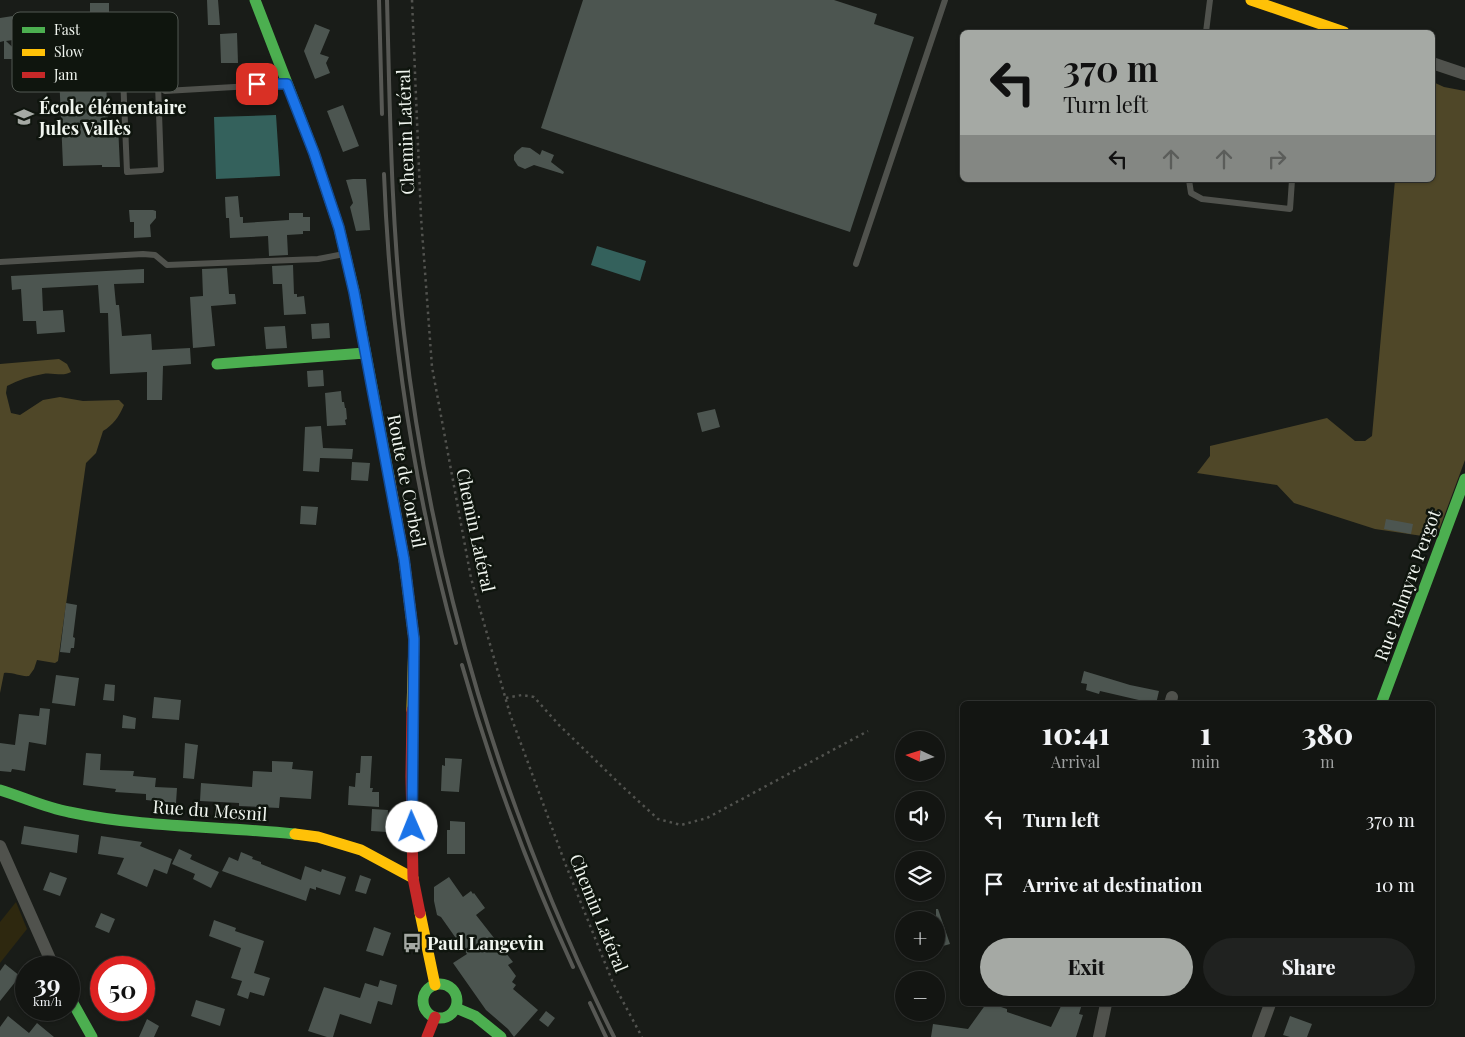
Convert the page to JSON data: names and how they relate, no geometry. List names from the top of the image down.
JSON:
{
  "streets": {
    "main road": ["Route de Corbeil", "Rue Palmyre Pergot", "Rue du Mesnil"],
    "path": ["Chemin Latéral"]
  },
  "crossings": [
    ["Route de Corbeil", "Rue du Mesnil"]
  ],
  "places": {
    "school or university": ["École élémentaire Jules Vallès"],
    "bus stop": ["Paul Langevin"]
  },
  "legend": ["Fast", "Slow", "Jam"],
  "north": "left",
  "page": {
    "turn": ["370 m", "Turn left"],
    "eta": [
      "10:41",
      "Arrival",
      "1",
      "min",
      "380",
      "m"
    ],
    "map_buttons": ["+", "−"],
    "list": [
      {
        "name": "Turn left",
        "value": "370 m"
      },
      {
        "name": "Arrive at destination",
        "value": "10 m"
      }
    ],
    "buttons": ["Exit", "Share"],
    "speed": "39 km/h",
    "limit": "50"
  }
}
